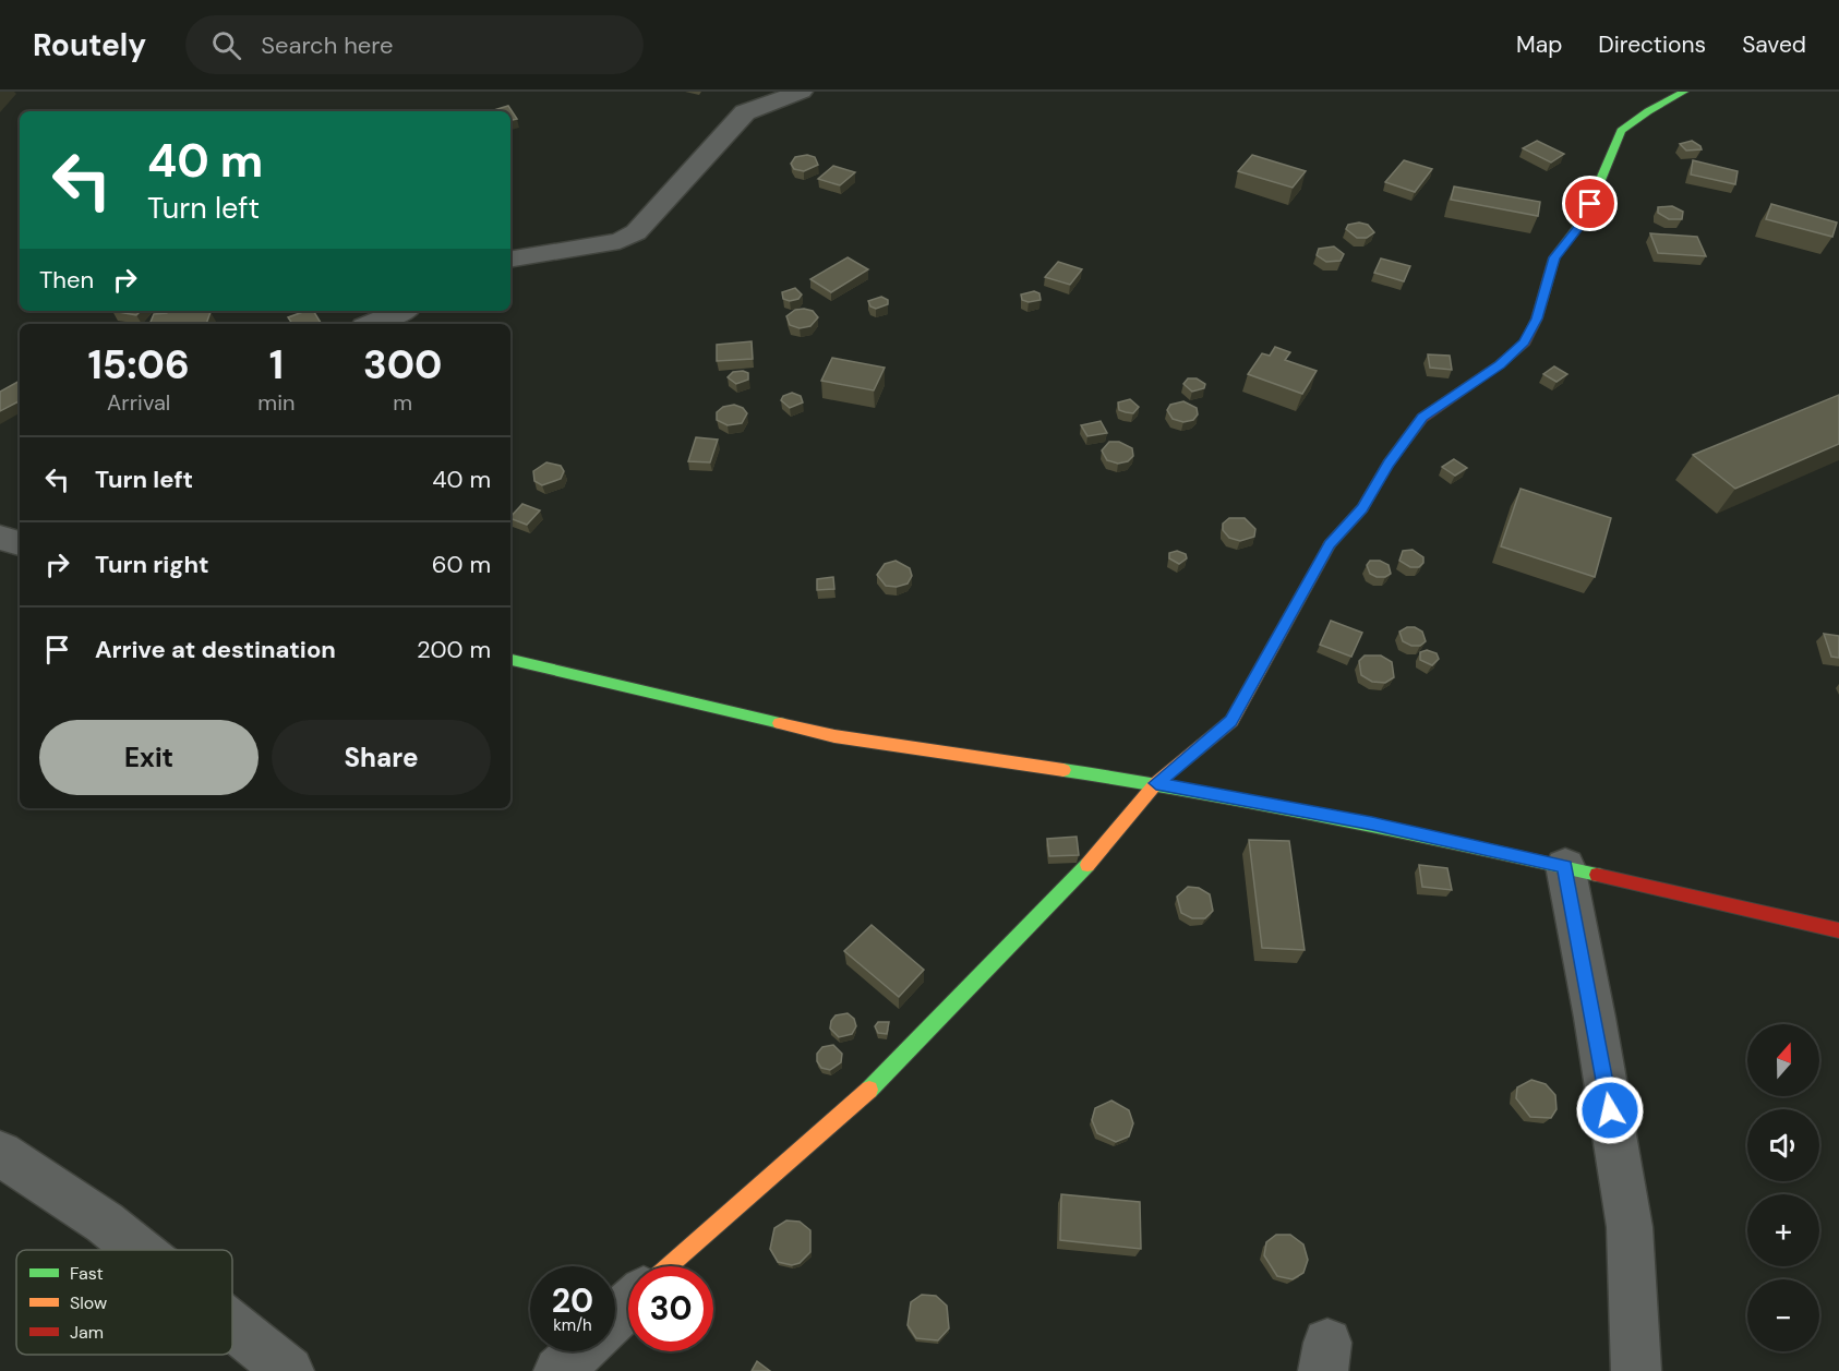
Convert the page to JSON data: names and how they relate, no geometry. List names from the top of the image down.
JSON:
{
  "legend": ["Fast", "Slow", "Jam"],
  "north": "top",
  "page": {
    "header": "Routely",
    "search": "Search here",
    "nav": ["Map", "Directions", "Saved"],
    "turn": ["40 m", "Turn left"],
    "then": "Then",
    "eta": [
      "15:06",
      "Arrival",
      "1",
      "min",
      "300",
      "m"
    ],
    "list": [
      {
        "name": "Turn left",
        "value": "40 m"
      },
      {
        "name": "Turn right",
        "value": "60 m"
      },
      {
        "name": "Arrive at destination",
        "value": "200 m"
      }
    ],
    "buttons": ["Exit", "Share"],
    "map_buttons": ["+", "−"],
    "speed": "20 km/h",
    "limit": "30"
  }
}
